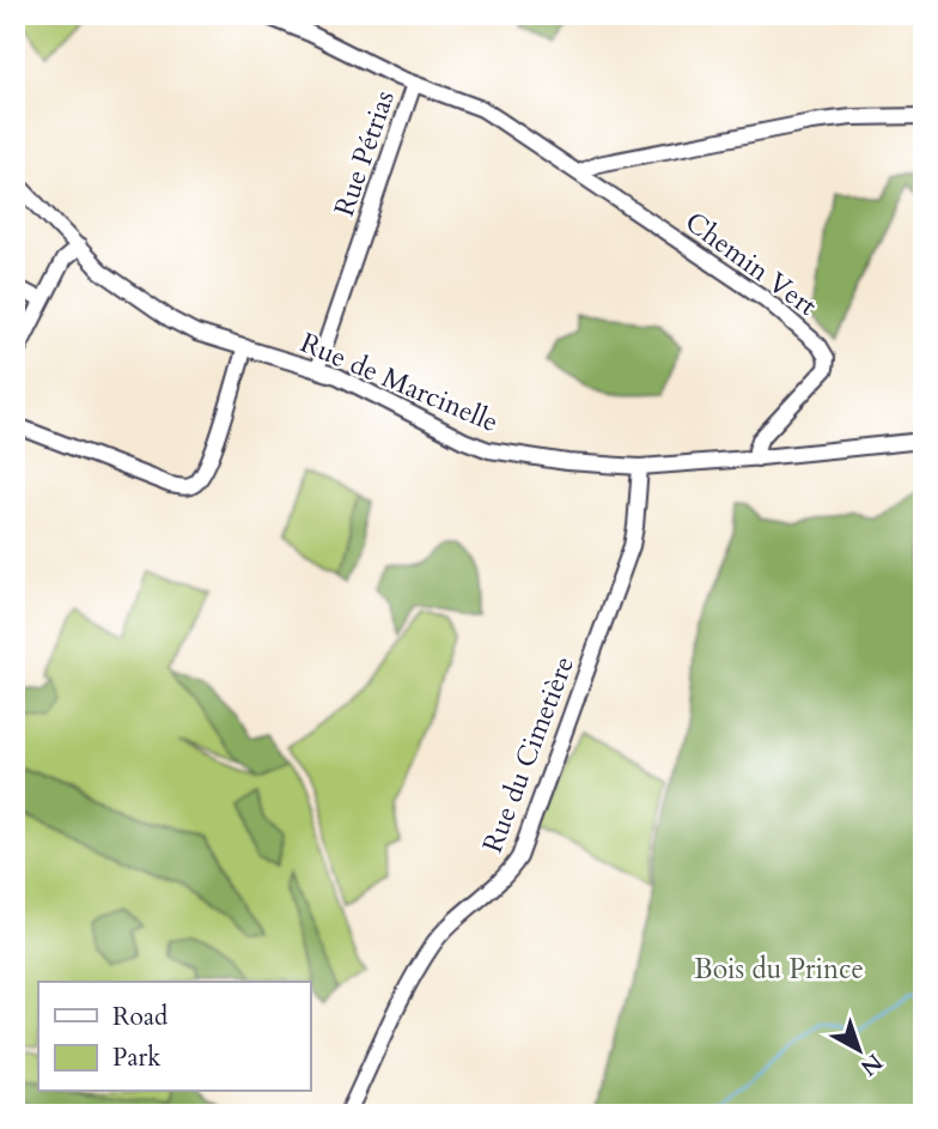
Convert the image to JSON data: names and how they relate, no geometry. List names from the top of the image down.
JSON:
{
  "streets": {
    "street": [
      "Rue Pétrias",
      "Chemin Vert",
      "Rue de Marcinelle",
      "Rue du Cimetière"
    ]
  },
  "crossings": [
    ["Rue Pétrias", "Chemin Vert"],
    ["Rue Pétrias", "Rue de Marcinelle"],
    ["Chemin Vert", "Rue de Marcinelle"],
    ["Rue de Marcinelle", "Rue du Cimetière"]
  ],
  "parks": ["Bois du Prince"],
  "legend": ["Road", "Park"],
  "north": "bottom right"
}
